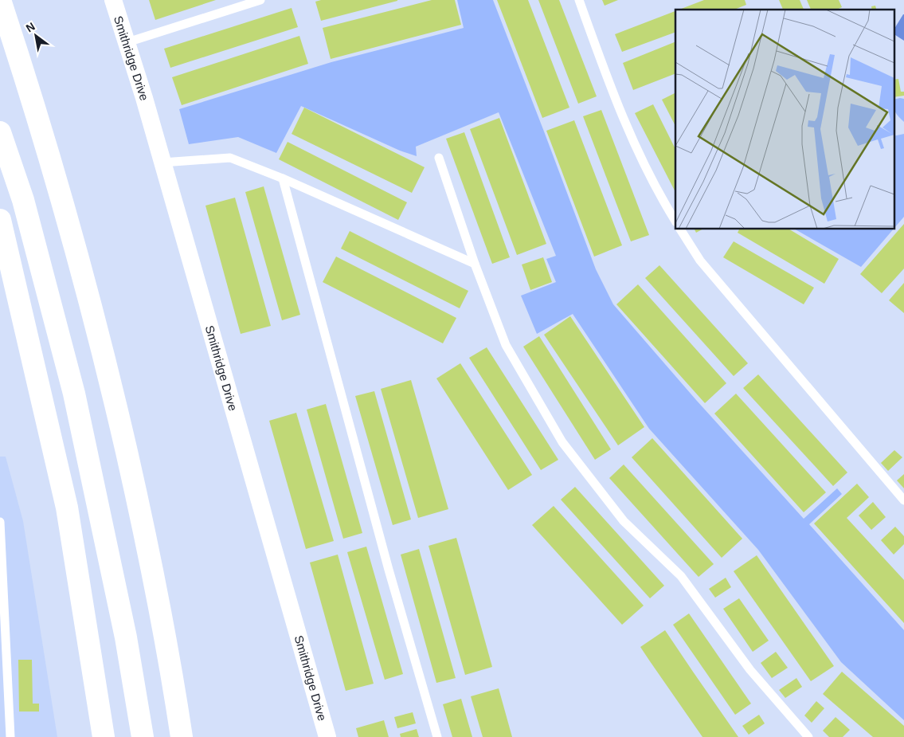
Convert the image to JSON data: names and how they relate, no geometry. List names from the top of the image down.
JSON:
{
  "streets": {
    "street": ["Smithridge Drive"]
  },
  "north": "top left"
}
